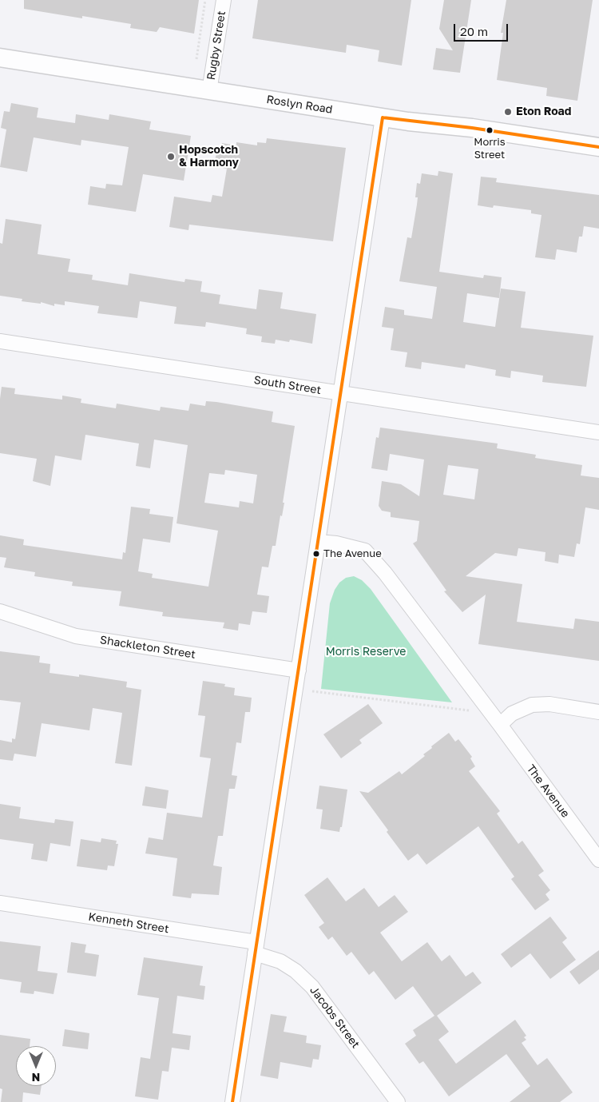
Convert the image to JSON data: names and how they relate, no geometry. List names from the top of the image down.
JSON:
{
  "streets": {
    "street": [
      "Rugby Street",
      "Roslyn Road",
      "South Street",
      "Shackleton Street",
      "The Avenue",
      "Kenneth Street",
      "Jacobs Street"
    ]
  },
  "crossings": [
    ["Rugby Street", "Roslyn Road"],
    ["Kenneth Street", "Jacobs Street"]
  ],
  "parks": ["Morris Reserve"],
  "places": [
    "Eton Road",
    "Morris Street",
    "Hopscotch & Harmony",
    "The Avenue"
  ],
  "scale_bar": "20 m",
  "north": "bottom"
}
